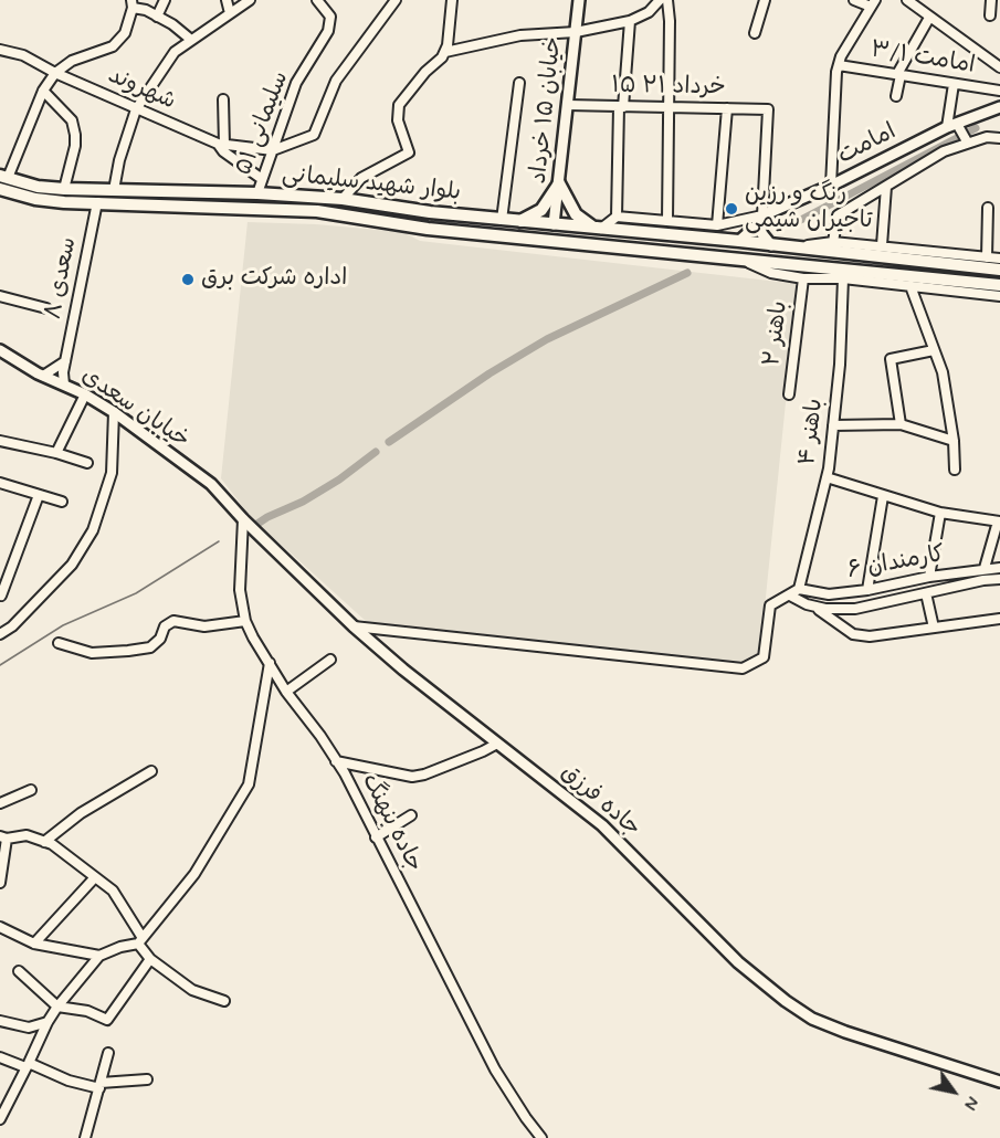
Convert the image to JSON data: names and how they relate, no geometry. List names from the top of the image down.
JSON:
{
  "streets": {
    "main road": ["بلوار شهید سلیمانی"],
    "street": [
      "امامت ۳/۱",
      "۱۵ خرداد ۲١",
      "شهروند",
      "خیابان ۱۵ خرداد",
      "سلیمانی ۵۱",
      "امامت",
      "سعدی ۸",
      "باهنر ۲",
      "خیابان سعدی",
      "باهنر ۴",
      "کارمندان ۶",
      "جاده فرزق",
      "جاده بنهنگ"
    ]
  },
  "crossings": [
    ["۱۵ خرداد ۲١", "خیابان ۱۵ خرداد"],
    ["۱۵ خرداد ۲١", "امامت"],
    ["شهروند", "سلیمانی ۵۱"],
    ["خیابان ۱۵ خرداد", "بلوار شهید سلیمانی"],
    ["سلیمانی ۵۱", "بلوار شهید سلیمانی"],
    ["امامت", "بلوار شهید سلیمانی"],
    ["بلوار شهید سلیمانی", "سعدی ۸"],
    ["سعدی ۸", "خیابان سعدی"],
    ["خیابان سعدی", "جاده فرزق"],
    ["باهنر ۴", "کارمندان ۶"],
    ["جاده فرزق", "جاده بنهنگ"]
  ],
  "places": ["رنگ و رزین تاجیران شیمی", "اداره شرکت برق"],
  "north": "bottom right"
}
